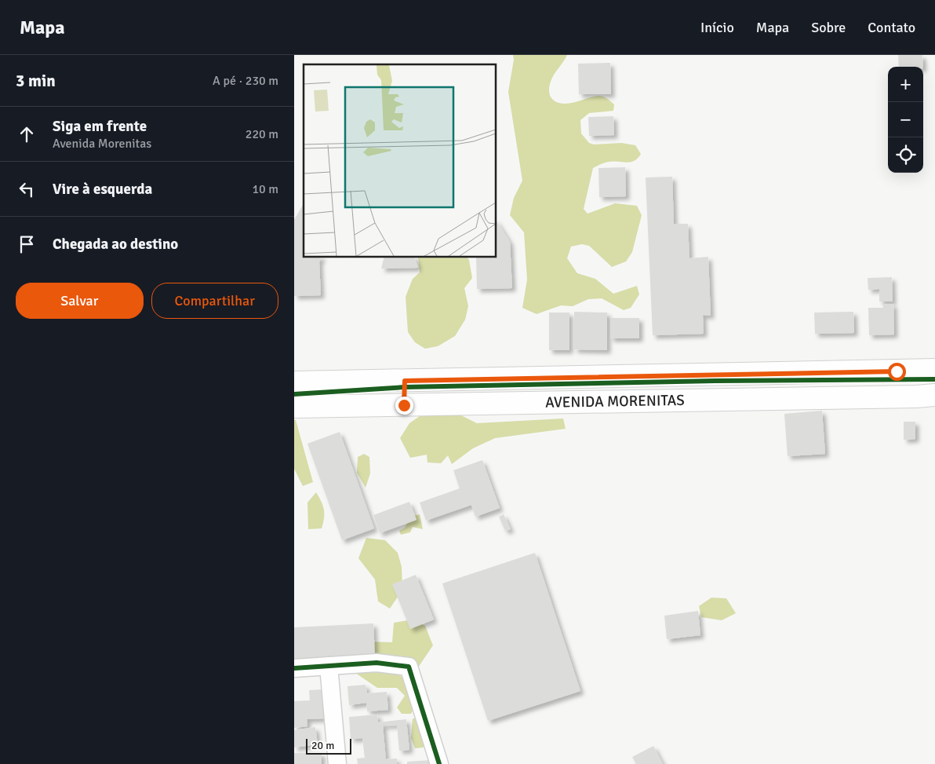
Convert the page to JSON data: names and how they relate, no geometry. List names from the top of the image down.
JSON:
{
  "streets": {
    "main road": ["AVENIDA MORENITAS"]
  },
  "scale_bar": "20 m",
  "page": {
    "header": "Mapa",
    "nav": [
      "Início",
      "Mapa",
      "Sobre",
      "Contato"
    ],
    "heading": ["3 min", "A pé · 230 m"],
    "map_buttons": ["+", "−"],
    "list": [
      ["Siga em frente", "Avenida Morenitas", "220 m"],
      ["Vire à esquerda", "10 m"],
      "Chegada ao destino"
    ],
    "buttons": ["Salvar", "Compartilhar"],
    "scale": "20 m"
  }
}
